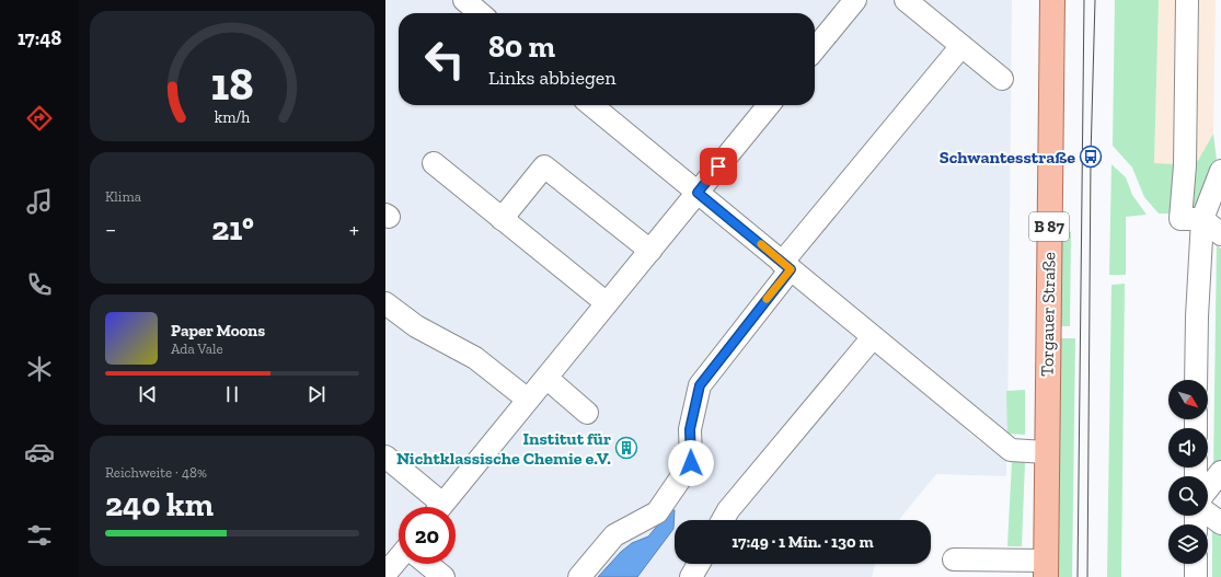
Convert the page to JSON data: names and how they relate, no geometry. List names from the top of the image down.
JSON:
{
  "streets": {
    "main road": ["B 87", "Torgauer Straße"]
  },
  "places": {
    "bus stop": ["Schwantesstraße"],
    "building": ["Institut für Nichtklassische Chemie e.V."]
  },
  "north": "bottom right",
  "page": {
    "tabs": "17:48",
    "turn": ["80 m", "Links abbiegen"],
    "tile": [
      "Klima",
      ["Reichweite · 48%", "240 km"]
    ],
    "heat": ["−", "21°", "+"],
    "song": ["Paper Moons", "Ada Vale"],
    "limit": "20",
    "trip": "17:49 · 1 Min. · 130 m",
    "gauge": ["18", "km/h"]
  }
}
